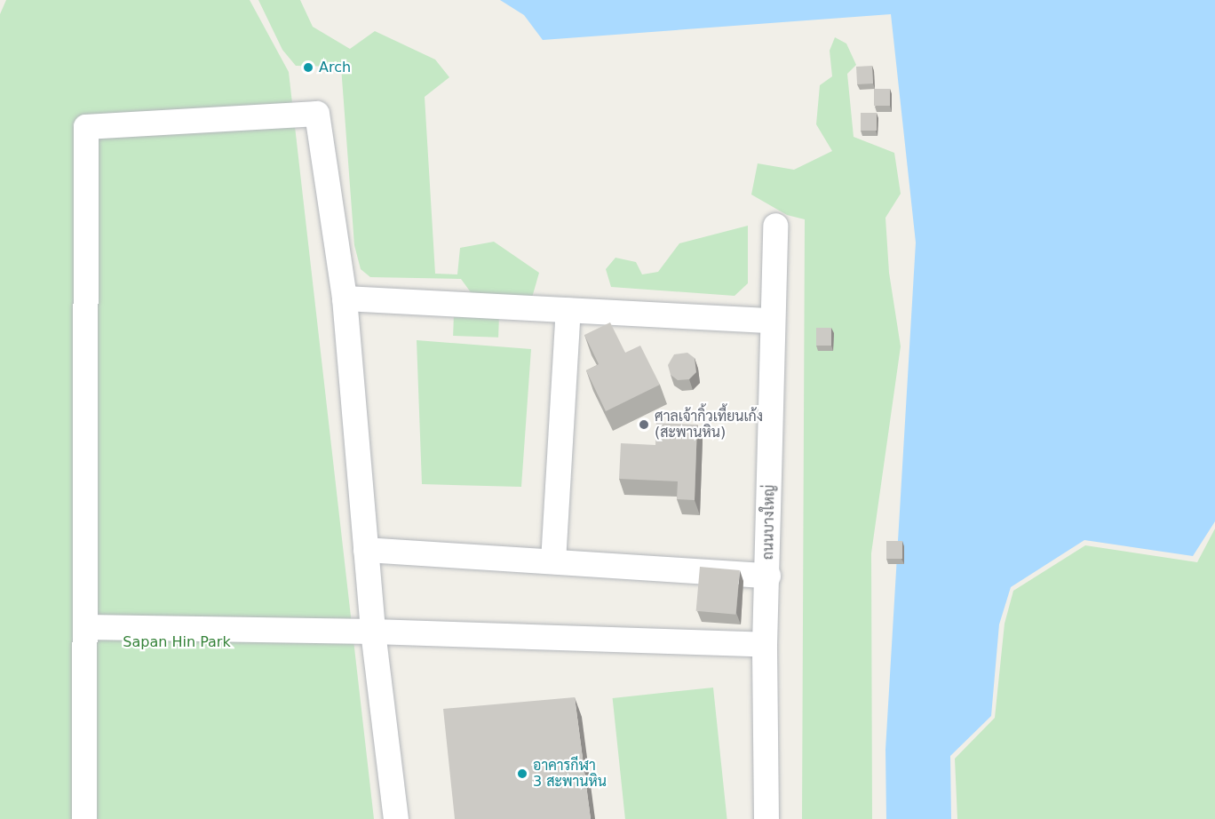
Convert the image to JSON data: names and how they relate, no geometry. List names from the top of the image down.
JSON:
{
  "streets": {
    "street": ["ถนนบางใหญ่"]
  },
  "parks": ["Sapan Hin Park"],
  "places": ["Arch", "ศาลเจ้ากิ้วเที้ยนเก้ง (สะพานหิน)", "อาคารกีฬา 3 สะพานหิน"]
}
